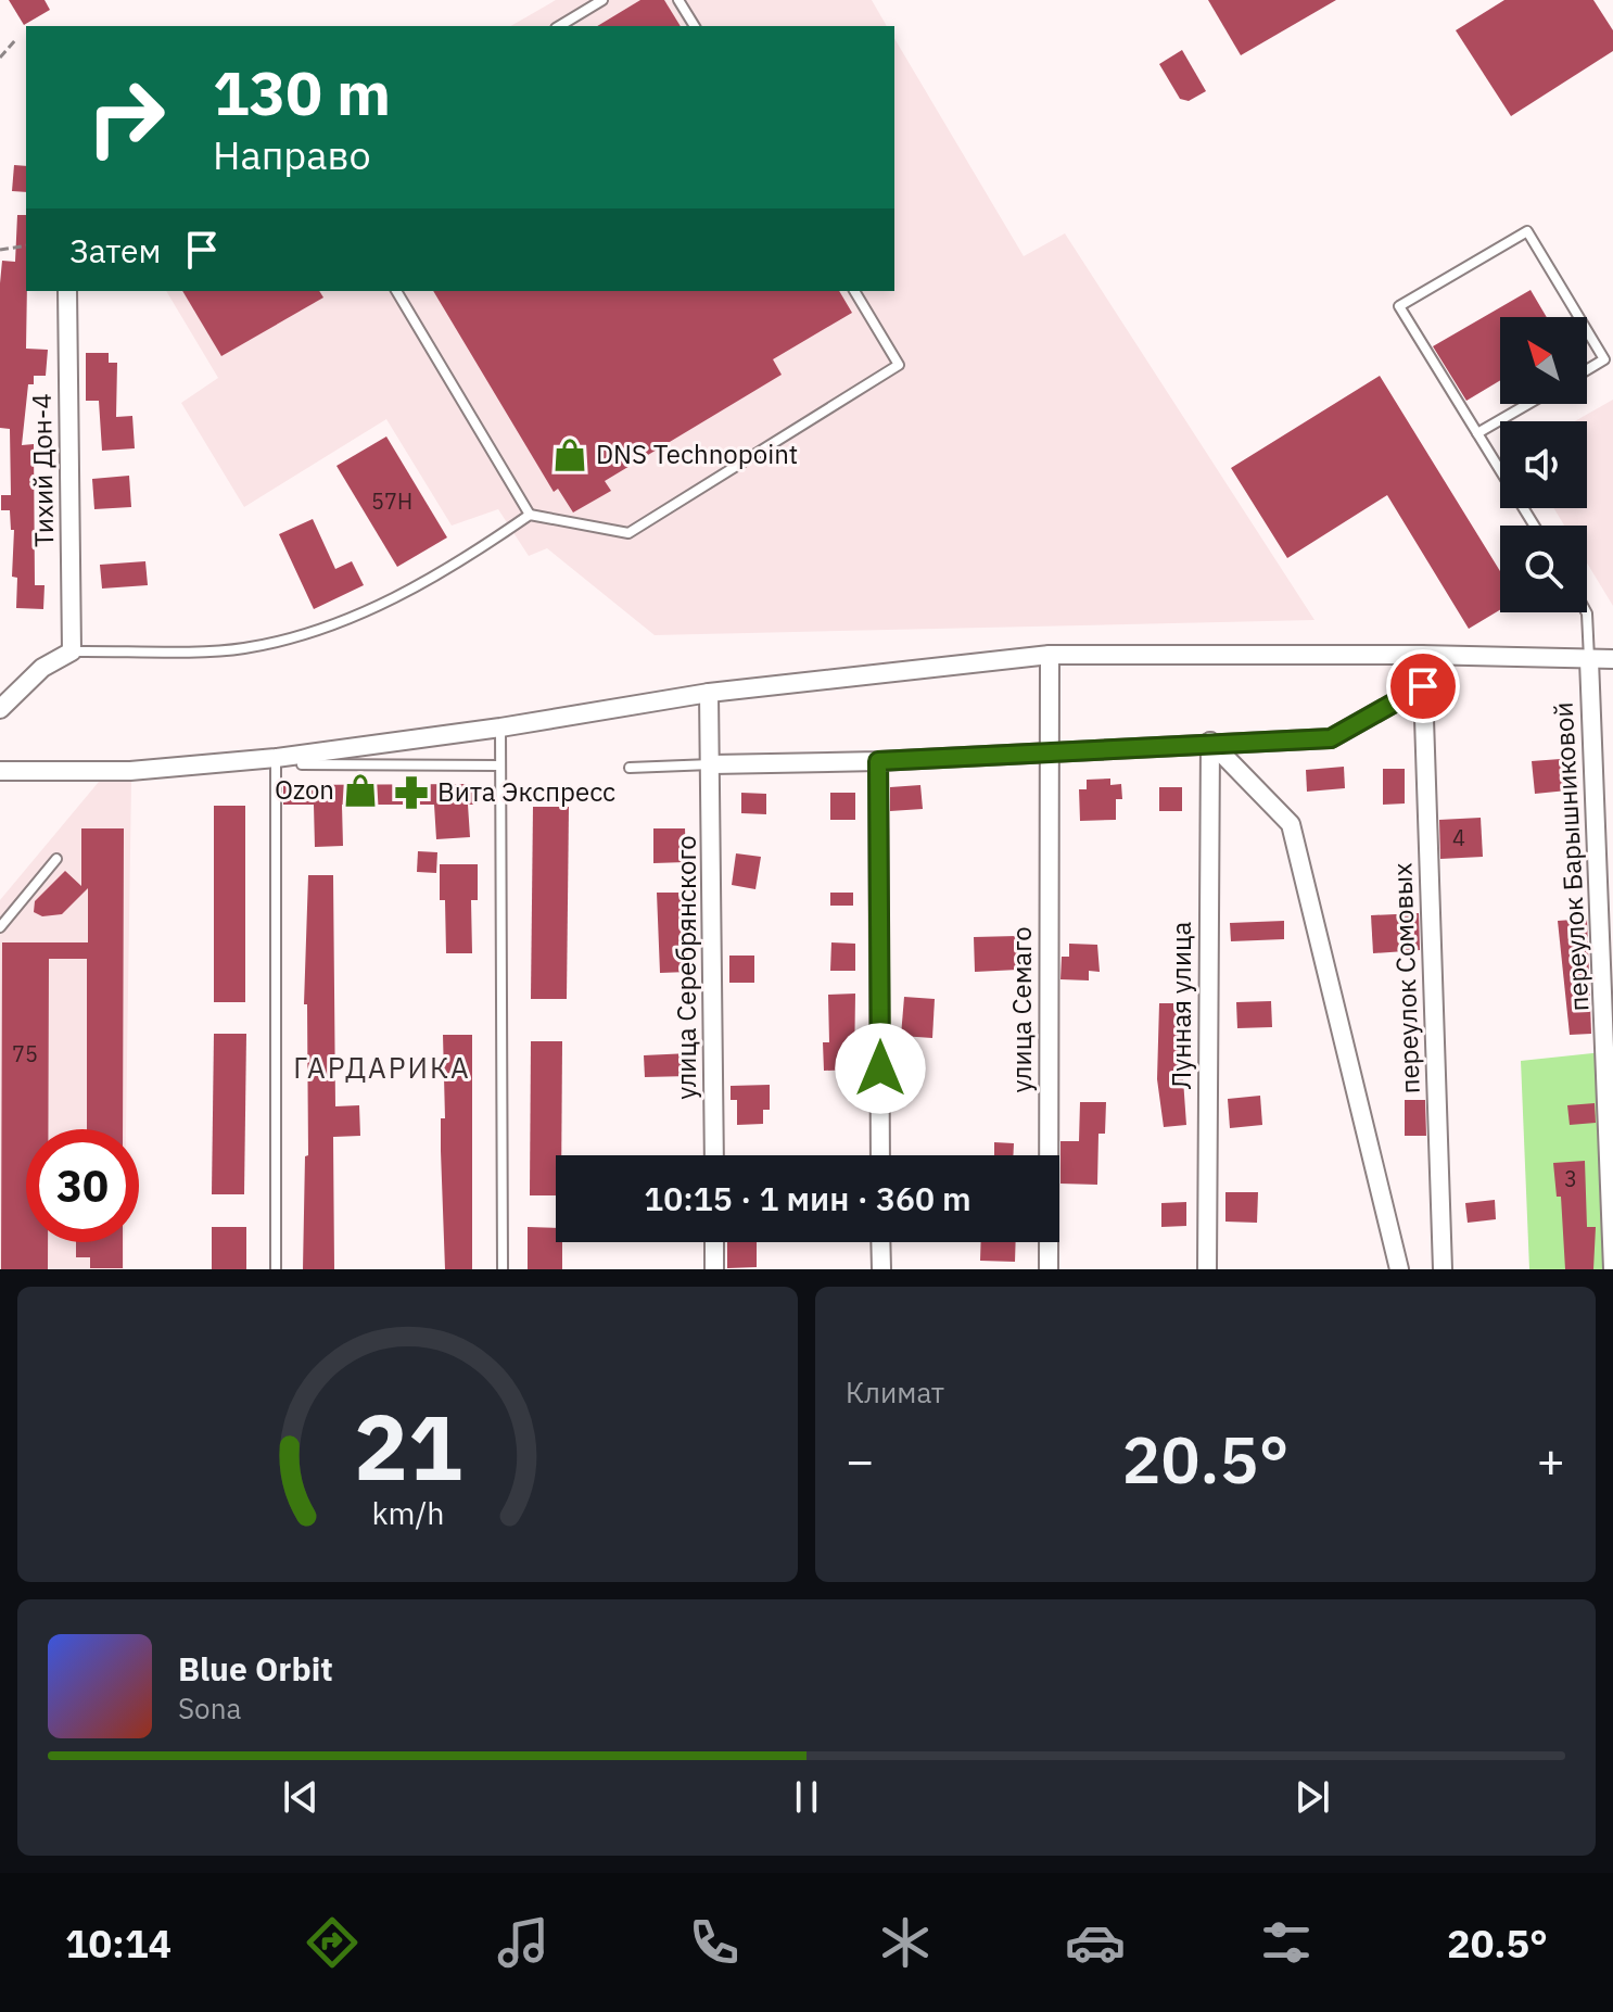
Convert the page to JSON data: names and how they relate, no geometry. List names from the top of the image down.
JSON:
{
  "streets": {
    "street": [
      "Тихий Дон-4",
      "переулок Барышниковой",
      "улица Серебрянского",
      "переулок Сомовых",
      "Лунная улица",
      "улица Семаго"
    ]
  },
  "districts": ["ГАРДАРИКА"],
  "places": {
    "shop": ["DNS Technopoint", "Ozon"],
    "pharmacy": ["Вита Экспресс"]
  },
  "house_numbers": [
    "57Н",
    "4",
    "75",
    "3"
  ],
  "north": "top left",
  "page": {
    "turn": ["130 m", "Направо"],
    "then": "Затем",
    "limit": "30",
    "trip": "10:15 · 1 мин · 360 m",
    "tile": "Климат",
    "heat": ["−", "20.5°", "+"],
    "song": ["Blue Orbit", "Sona"],
    "tabs": ["10:14", "20.5°"],
    "gauge": ["21", "km/h"]
  }
}
